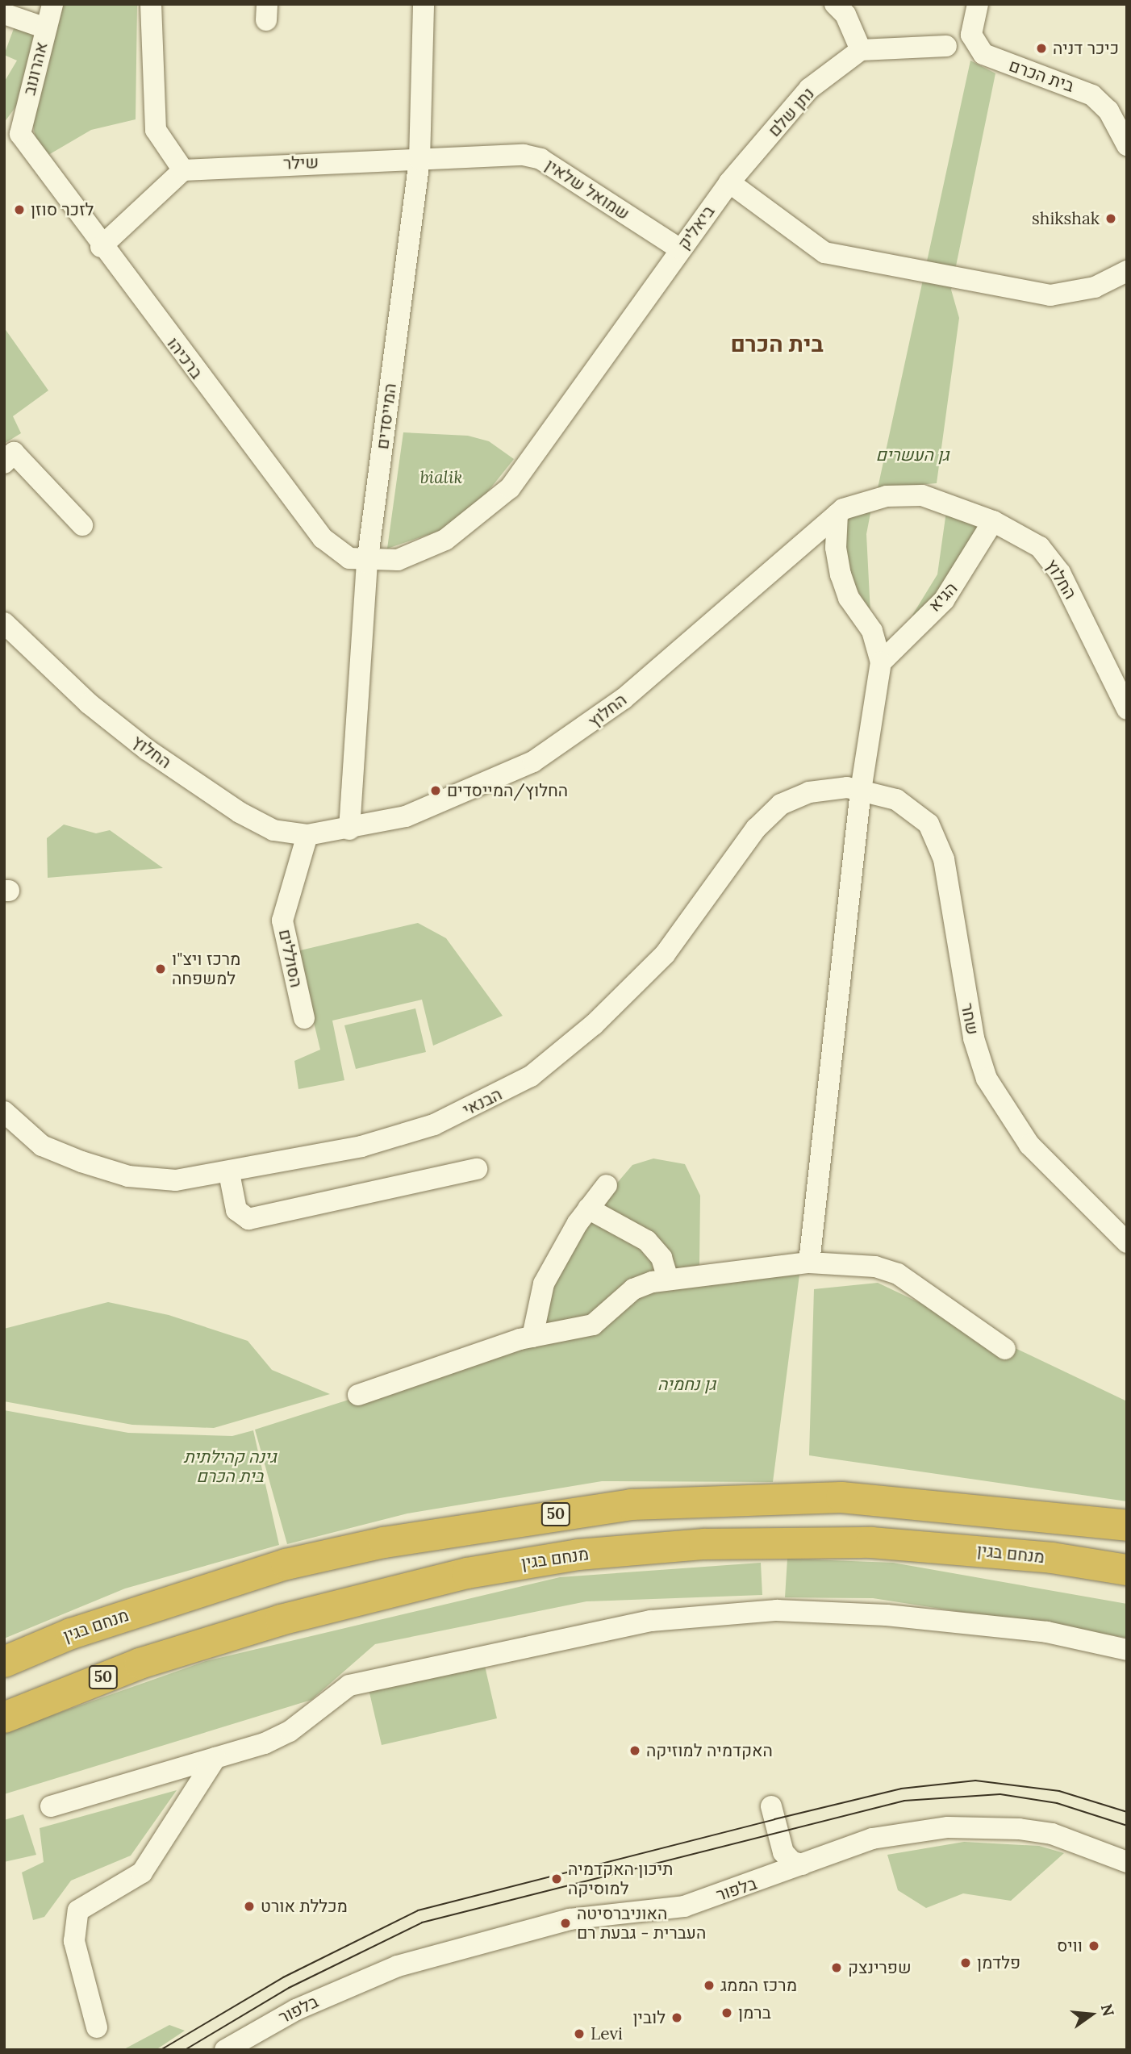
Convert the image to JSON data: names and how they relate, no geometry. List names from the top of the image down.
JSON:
{
  "streets": {
    "highway": ["50", "מנחם בגין"],
    "street": [
      "אהרונוב",
      "בית הכרם",
      "נתן שלם",
      "שילר",
      "שמואל שלאין",
      "ביאליק",
      "ברכיהו",
      "המייסדים",
      "החלוץ",
      "הגיא",
      "הסוללים",
      "שחר",
      "הבנאי",
      "בלפור"
    ]
  },
  "crossings": [
    ["אהרונוב", "ברכיהו"],
    ["נתן שלם", "ביאליק"],
    ["שילר", "שמואל שלאין"],
    ["שילר", "המייסדים"],
    ["שמואל שלאין", "ביאליק"],
    ["שמואל שלאין", "המייסדים"],
    ["ביאליק", "ברכיהו"],
    ["ביאליק", "המייסדים"],
    ["ברכיהו", "המייסדים"],
    ["המייסדים", "החלוץ"],
    ["החלוץ", "הגיא"],
    ["החלוץ", "הסוללים"],
    ["שחר", "הבנאי"]
  ],
  "districts": ["בית הכרם"],
  "parks": [
    "גן העשרים",
    "bialik",
    "גן נחמיה",
    "גינה קהילתית בית הכרם"
  ],
  "places": [
    "כיכר דניה",
    "לזכר סוזן",
    "shikshak",
    "החלוץ/המייסדים",
    "מרכז ויצ\"ו למשפחה",
    "האקדמיה למוזיקה",
    "תיכון האקדמיה למוסיקה",
    "מכללת אורט",
    "האוניברסיטה העברית - גבעת רם",
    "וויס",
    "פלדמן",
    "שפרינצק",
    "מרכז הממג",
    "ברמן",
    "לובין",
    "Levi"
  ],
  "north": "right"
}
